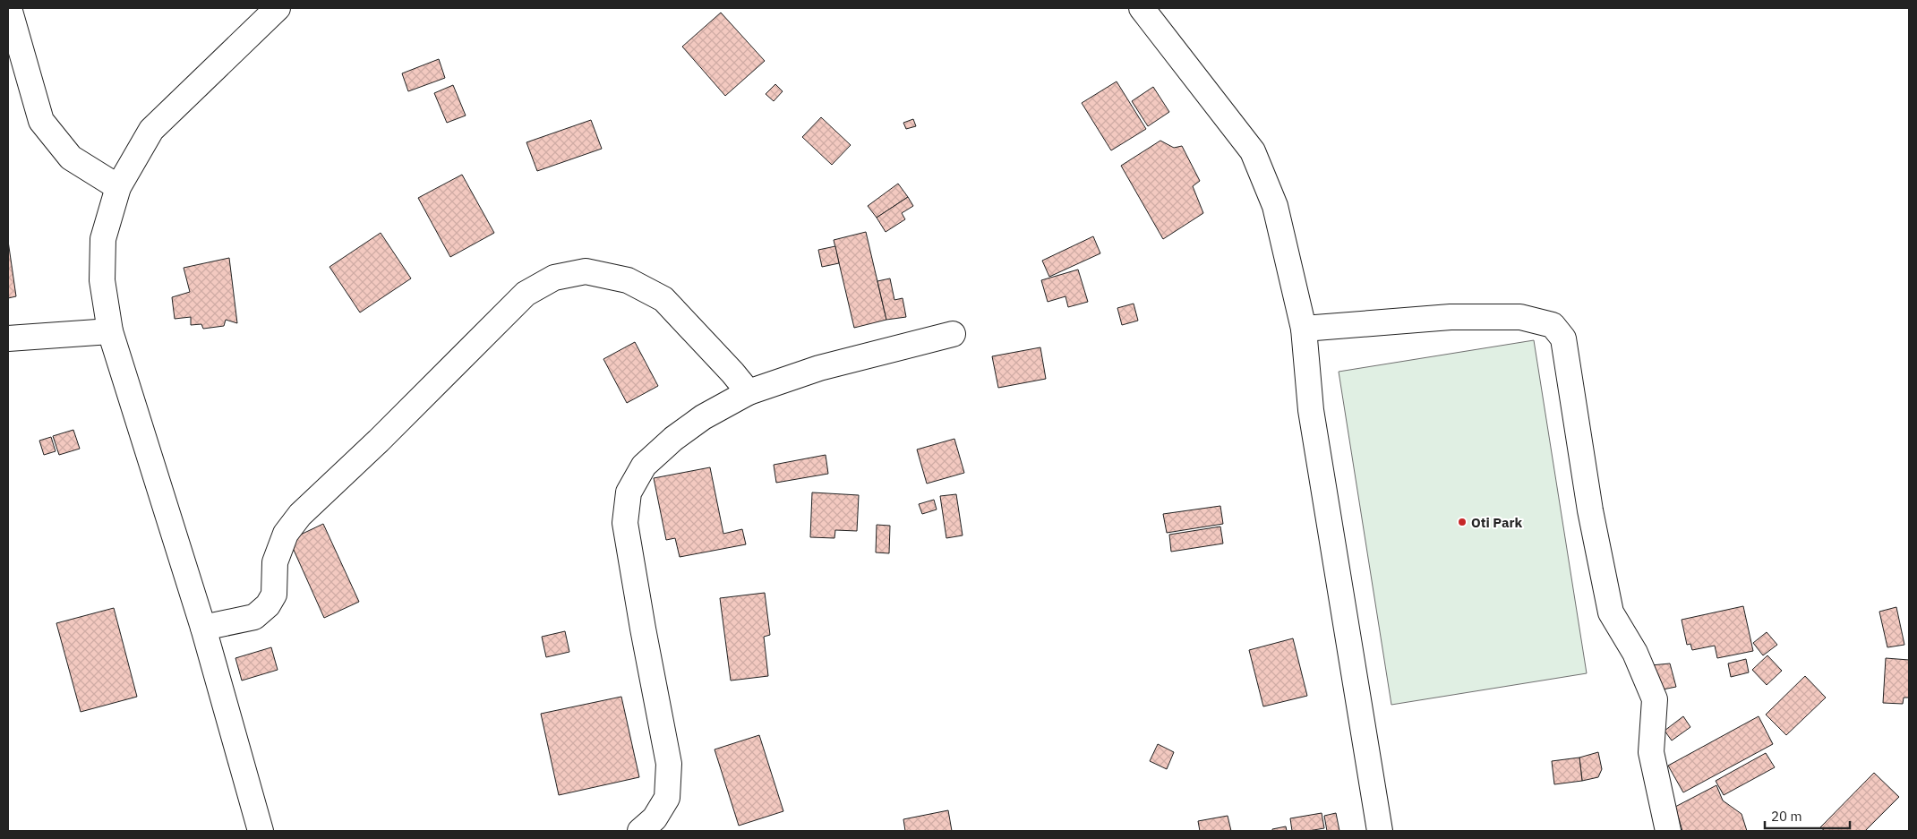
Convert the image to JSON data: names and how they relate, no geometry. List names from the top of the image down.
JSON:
{
  "places": ["Oti Park"],
  "scale_bar": "20 m"
}
